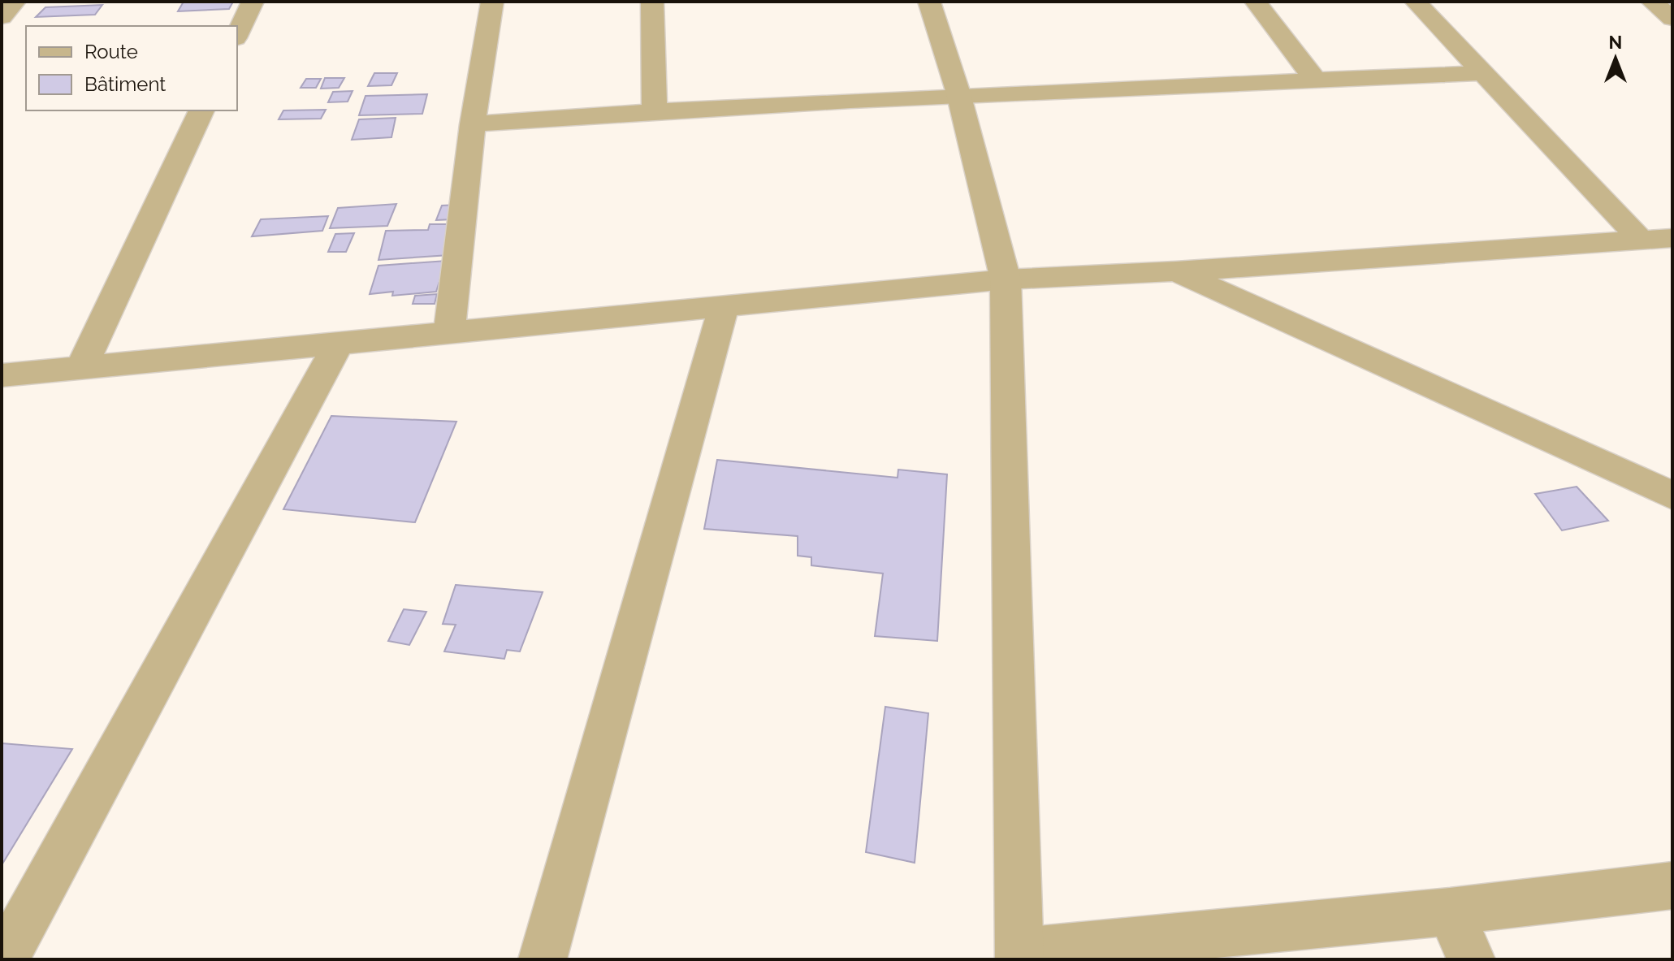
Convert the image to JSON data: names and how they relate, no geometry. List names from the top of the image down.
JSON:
{
  "legend": ["Route", "Bâtiment"],
  "north": "top"
}
